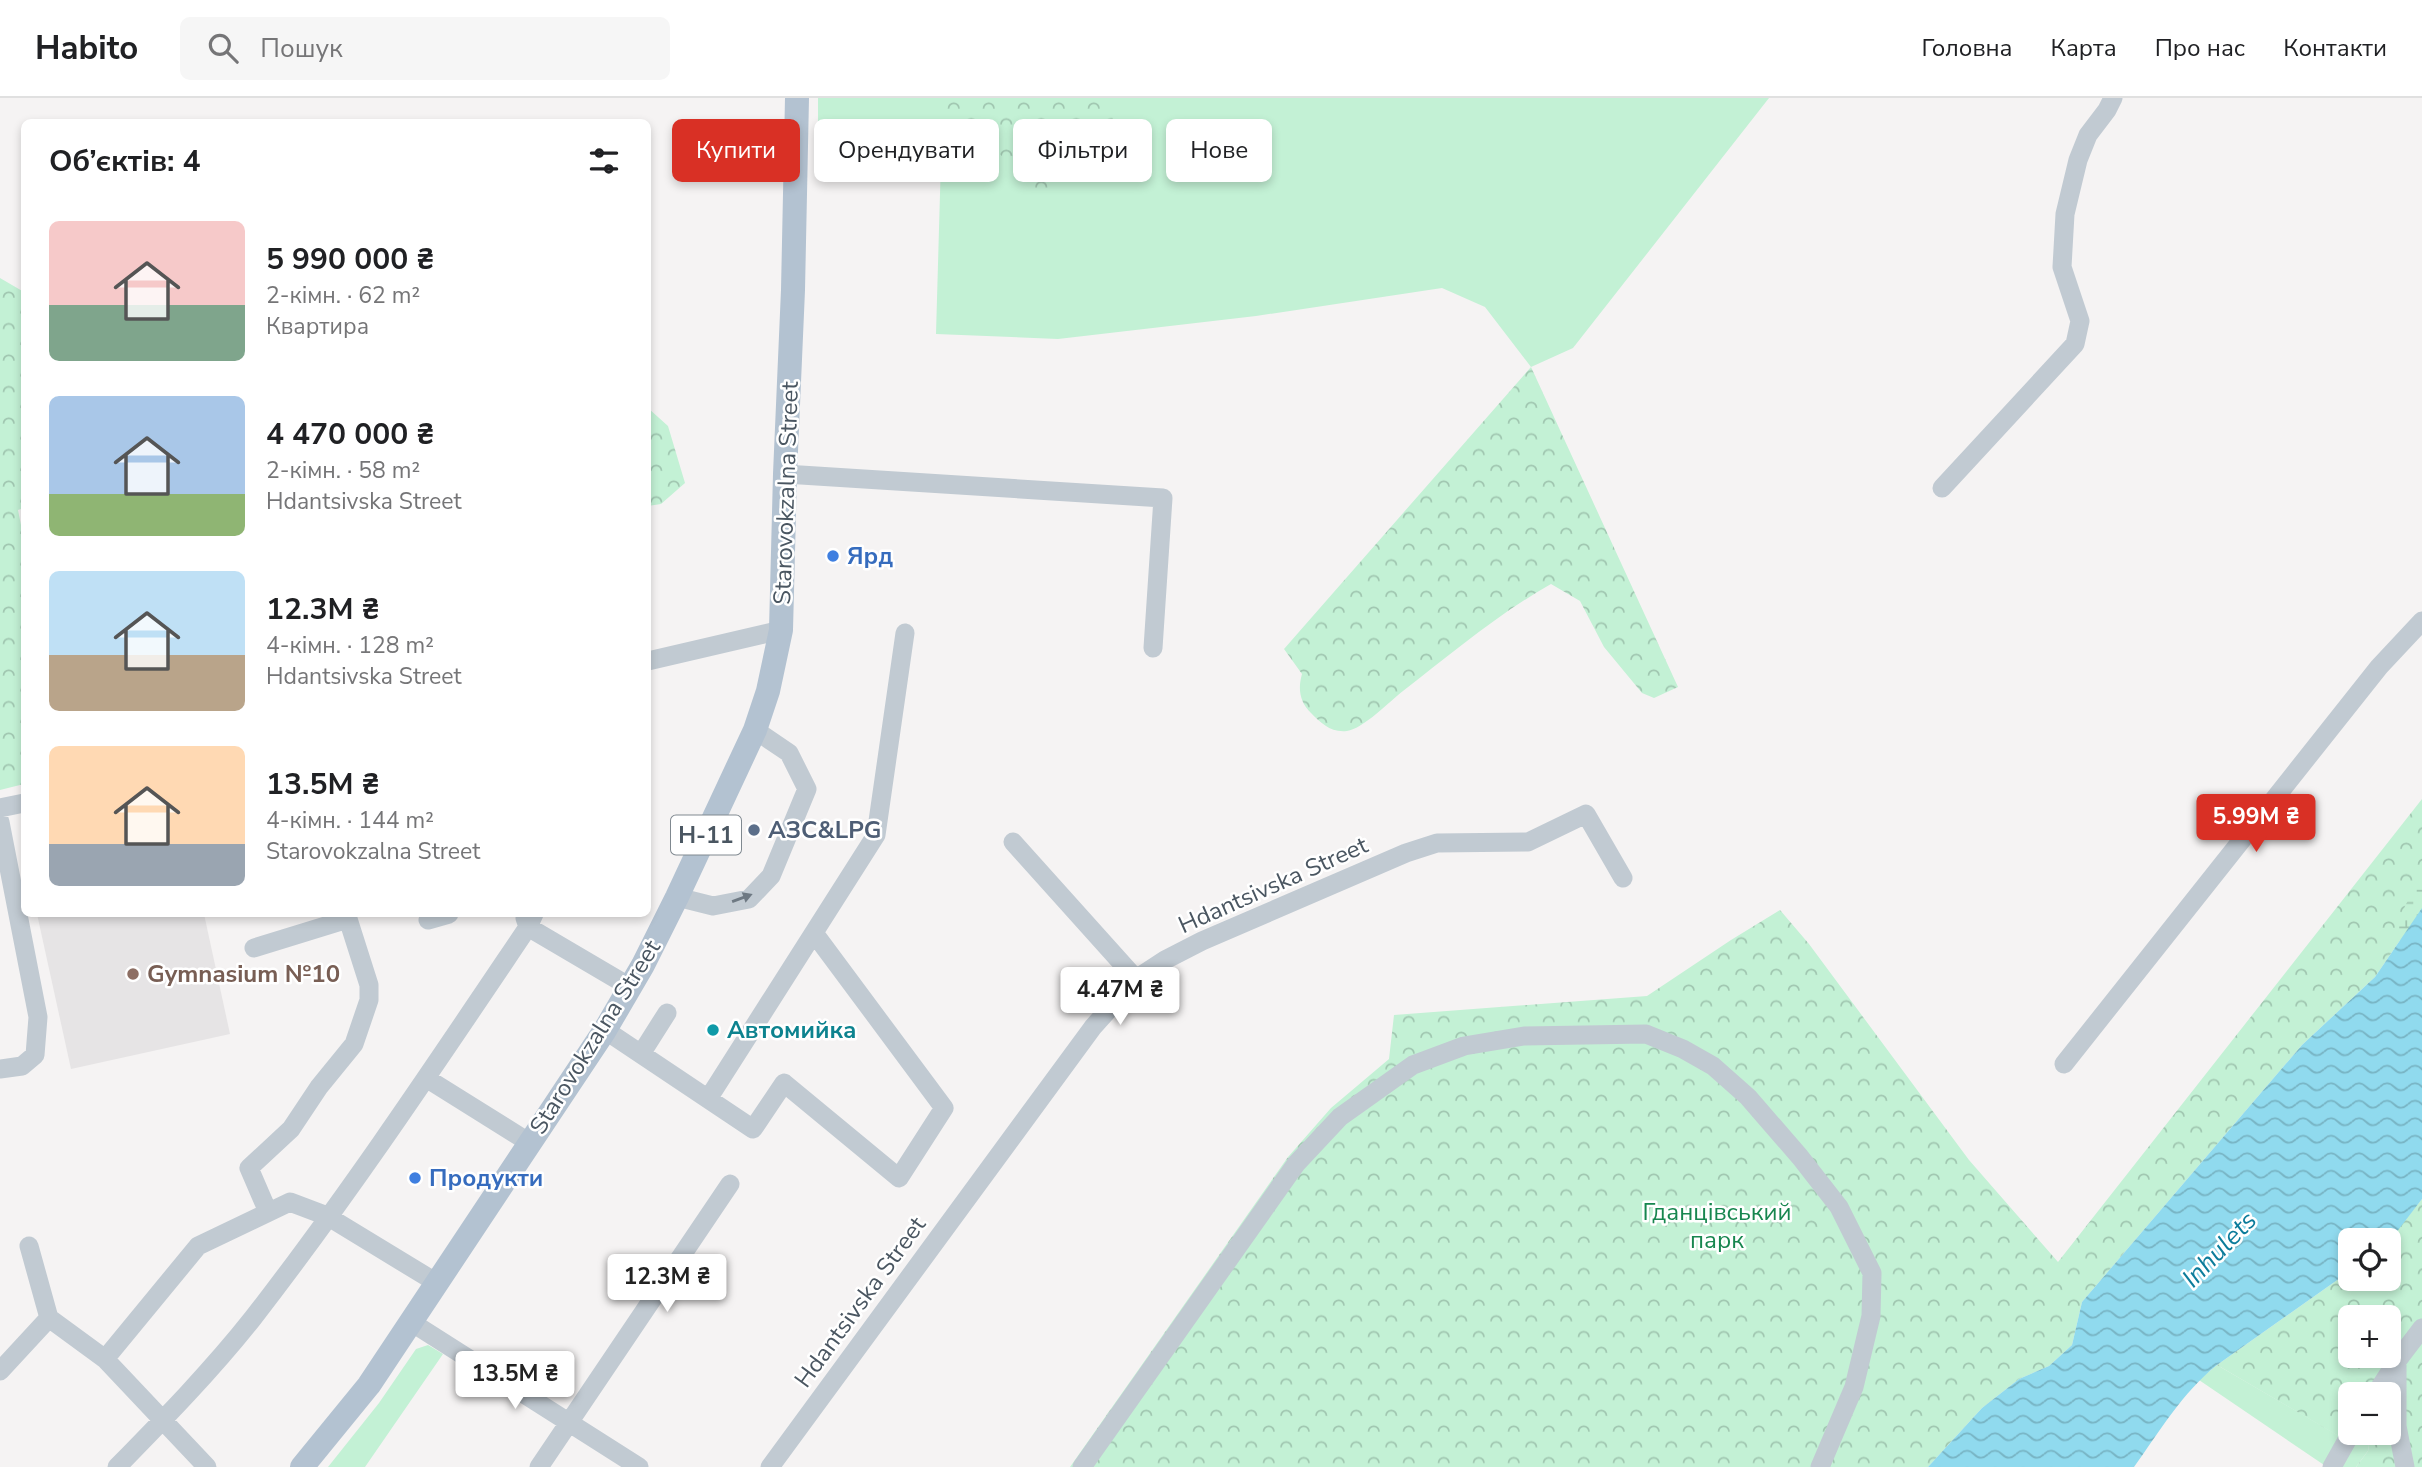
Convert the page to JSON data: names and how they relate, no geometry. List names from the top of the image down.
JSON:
{
  "streets": {
    "main road": ["Starovokzalna Street", "Н-11"],
    "street": ["Hdantsivska Street"]
  },
  "water": ["Inhulets"],
  "parks": ["Гданцівський парк"],
  "places": [
    "Ярд",
    "АЗС&LPG",
    "Gymnasium №10",
    "Автомийка",
    "Продукти"
  ],
  "page": {
    "header": "Habito",
    "search": "Пошук",
    "nav": [
      "Головна",
      "Карта",
      "Про нас",
      "Контакти"
    ],
    "chip": [
      "Купити",
      "Орендувати",
      "Фільтри",
      "Нове"
    ],
    "heading": "Об’єктів: 4",
    "list": [
      {
        "name": "5 990 000 ₴",
        "note": "2-кімн. · 62 m² · Квартира"
      },
      {
        "name": "4 470 000 ₴",
        "note": "2-кімн. · 58 m² · Hdantsivska Street"
      },
      {
        "name": "12.3M ₴",
        "note": "4-кімн. · 128 m² · Hdantsivska Street"
      },
      {
        "name": "13.5M ₴",
        "note": "4-кімн. · 144 m² · Starovokzalna Street"
      }
    ],
    "price": [
      "5.99M ₴",
      "4.47M ₴",
      "12.3M ₴",
      "13.5M ₴"
    ],
    "map_buttons": ["+", "−"]
  }
}
